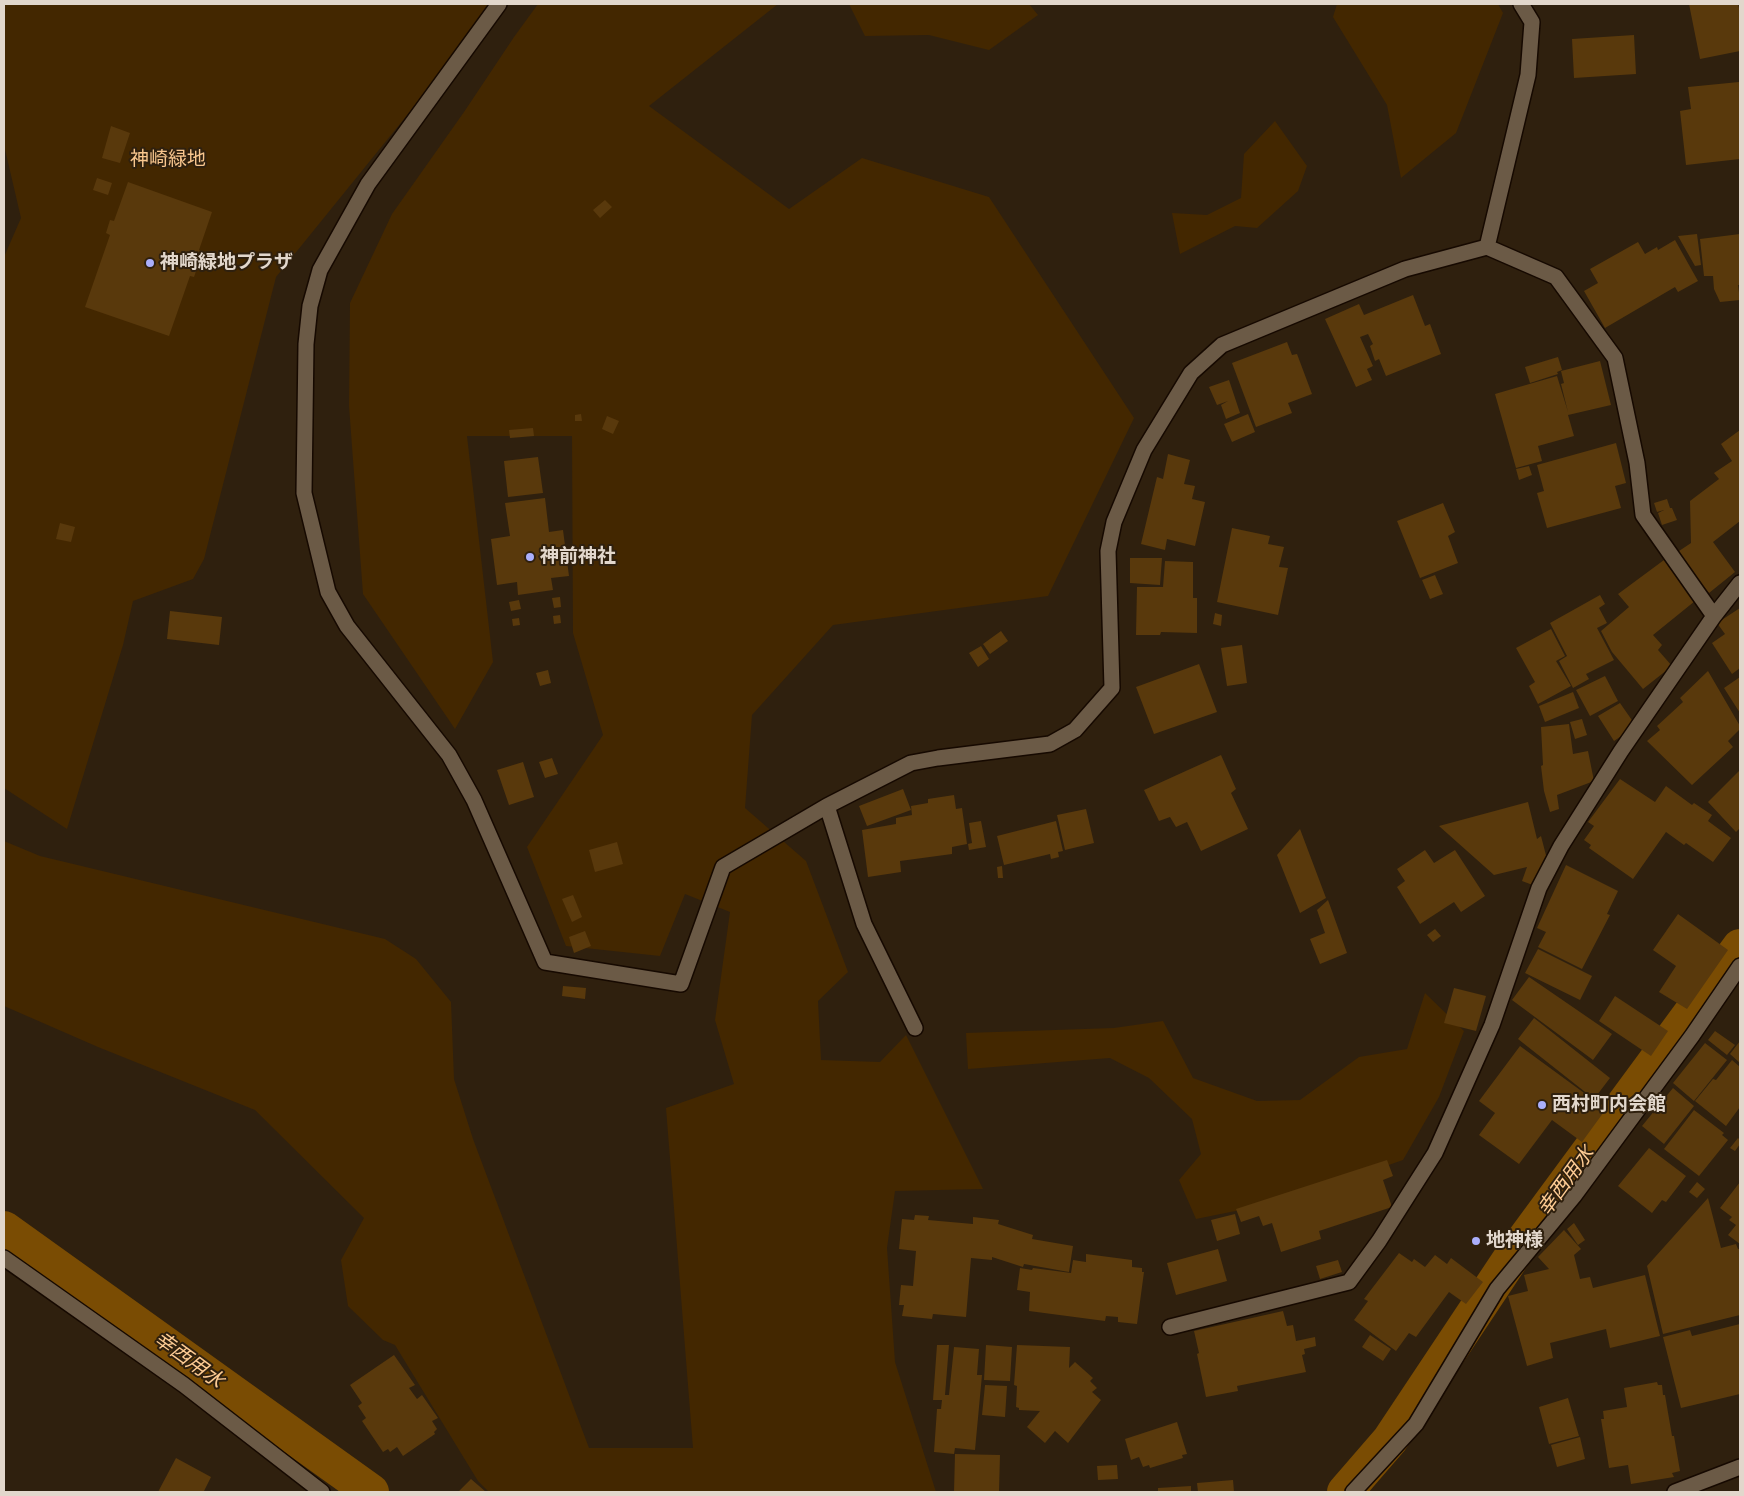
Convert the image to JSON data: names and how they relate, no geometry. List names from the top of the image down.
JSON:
{
  "water": ["幸西用水"],
  "parks": ["神崎緑地"],
  "places": [
    "神崎緑地プラザ",
    "神前神社",
    "西村町内会館",
    "地神様"
  ]
}
